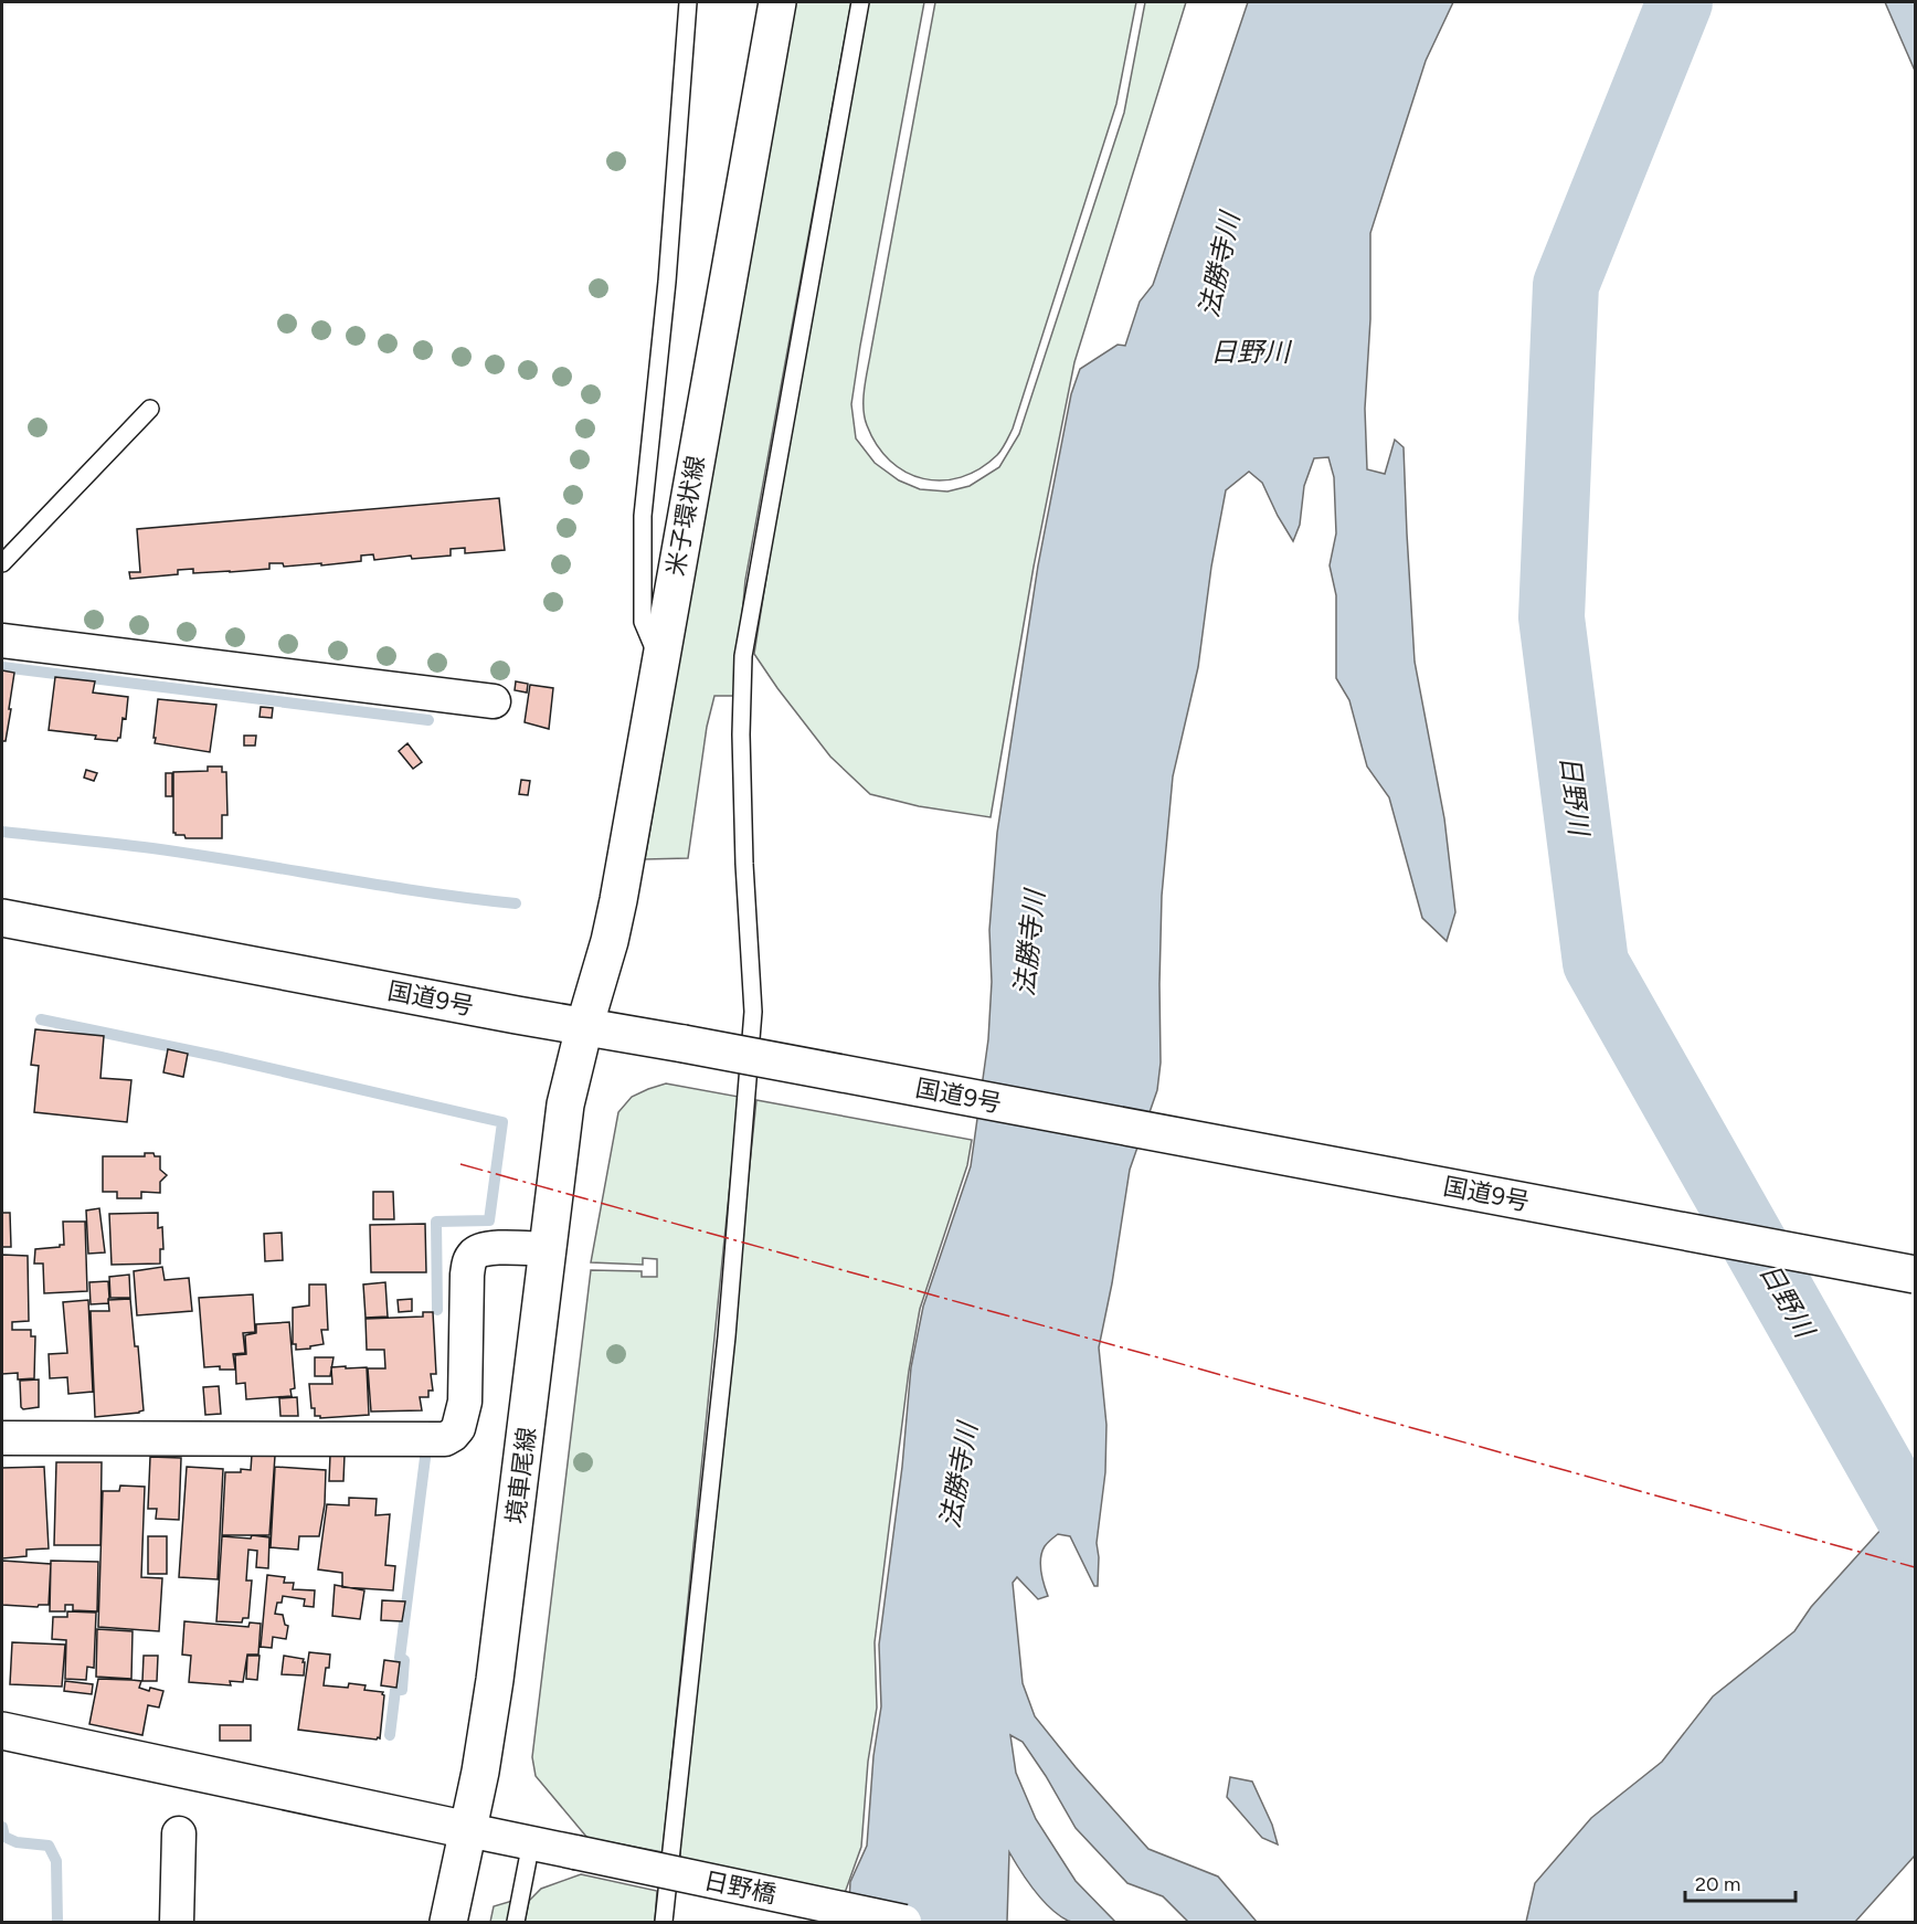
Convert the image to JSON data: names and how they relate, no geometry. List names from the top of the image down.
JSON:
{
  "streets": {
    "main road": ["米子環状線", "国道9号", "境車尾線"],
    "street": ["日野橋"]
  },
  "crossings": [
    ["米子環状線", "国道9号"],
    ["米子環状線", "境車尾線"],
    ["国道9号", "境車尾線"],
    ["境車尾線", "日野橋"]
  ],
  "water": ["法勝寺川", "日野川"],
  "scale_bar": "20 m"
}
